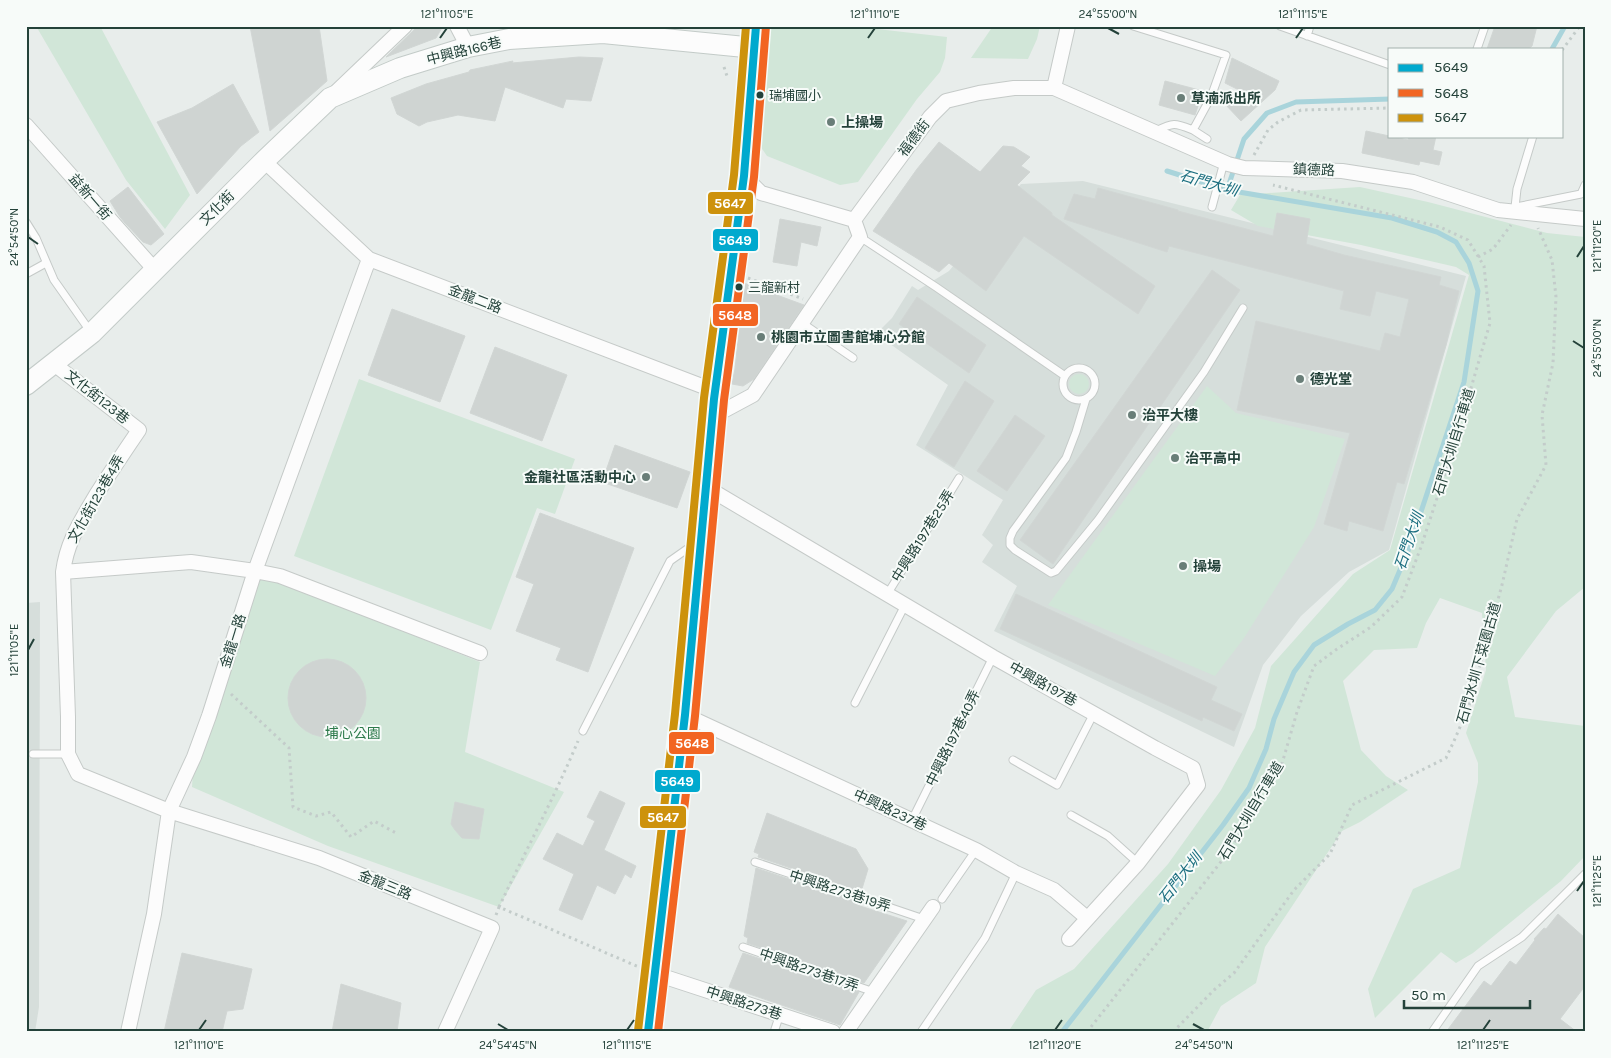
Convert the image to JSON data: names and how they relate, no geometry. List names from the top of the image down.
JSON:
{
  "streets": {
    "street": [
      "中興路166巷",
      "福德街",
      "鎮德路",
      "益新一街",
      "文化街",
      "金龍二路",
      "文化街123巷",
      "文化街123巷4弄",
      "金龍一路",
      "中興路197巷",
      "中興路237巷",
      "金龍三路",
      "中興路273巷"
    ],
    "lane": [
      "中興路197巷25弄",
      "中興路197巷40弄",
      "中興路273巷19弄",
      "中興路273巷17弄"
    ],
    "path": ["石門大圳自行車道", "石門水圳下菜園古道"]
  },
  "crossings": [
    ["中興路166巷", "文化街"],
    ["福德街", "鎮德路"],
    ["鎮德路", "石門水圳下菜園古道"],
    ["益新一街", "文化街"],
    ["文化街", "金龍二路"],
    ["文化街", "文化街123巷"],
    ["金龍二路", "金龍一路"],
    ["文化街123巷", "文化街123巷4弄"],
    ["文化街123巷4弄", "金龍三路"],
    ["中興路197巷25弄", "中興路197巷"],
    ["金龍一路", "金龍三路"],
    ["中興路197巷", "中興路197巷40弄"],
    ["中興路197巷", "中興路237巷"],
    ["中興路197巷40弄", "中興路237巷"]
  ],
  "water": ["石門大圳"],
  "parks": ["埔心公園"],
  "places": [
    "瑞埔國小",
    "草湳派出所",
    "上操場",
    "三龍新村",
    "桃園市立圖書館埔心分館",
    "德光堂",
    "治平大樓",
    "治平高中",
    "金龍社區活動中心",
    "操場"
  ],
  "lines": ["transit line 5649", "transit line 5648", "transit line 5647"],
  "legend": ["5649", "5648", "5647"],
  "scale_bar": "50 m",
  "coordinates": [
    "121°11'05\"E",
    "121°11'10\"E",
    "24°55'00\"N",
    "121°11'15\"E",
    "24°54'50\"N",
    "121°11'20\"E",
    "121°11'25\"E",
    "24°54'45\"N"
  ]
}
